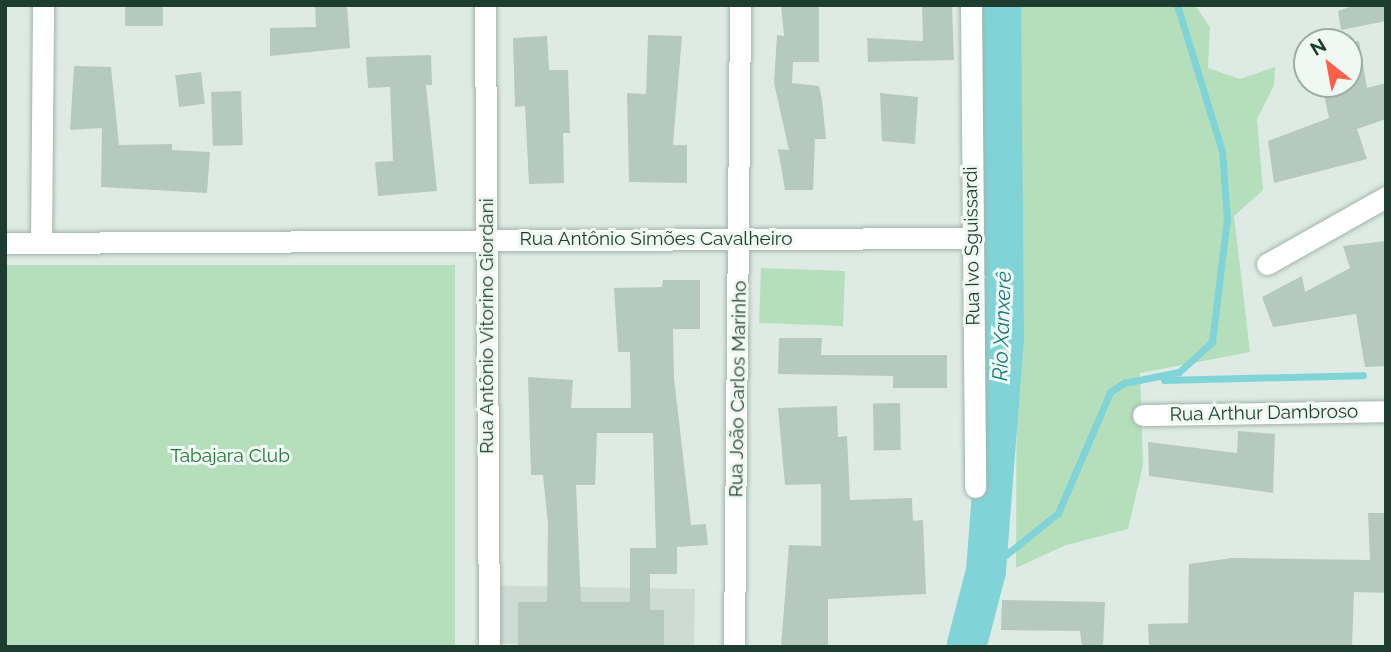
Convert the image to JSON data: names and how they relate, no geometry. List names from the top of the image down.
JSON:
{
  "streets": {
    "street": [
      "Rua Antônio Simões Cavalheiro",
      "Rua Ivo Sguissardi",
      "Rua Antônio Vitorino Giordani",
      "Rua João Carlos Marinho",
      "Rua Arthur Dambroso"
    ]
  },
  "crossings": [
    ["Rua Antônio Simões Cavalheiro", "Rua Ivo Sguissardi"],
    ["Rua Antônio Simões Cavalheiro", "Rua Antônio Vitorino Giordani"],
    ["Rua Antônio Simões Cavalheiro", "Rua João Carlos Marinho"]
  ],
  "water": ["Rio Xanxerê"],
  "parks": ["Tabajara Club"],
  "north": "top left"
}
